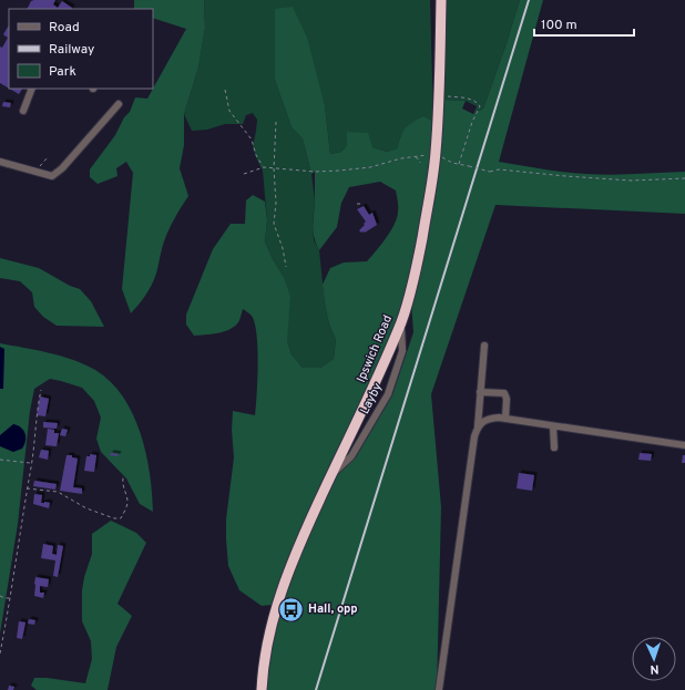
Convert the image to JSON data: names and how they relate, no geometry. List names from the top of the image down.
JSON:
{
  "streets": {
    "highway": ["Ipswich Road"],
    "lane": ["Layby"]
  },
  "crossings": [
    ["Ipswich Road", "Layby"]
  ],
  "places": {
    "bus stop": ["Hall, opp"]
  },
  "legend": ["Road", "Railway", "Park"],
  "scale_bar": "100 m",
  "north": "bottom"
}
